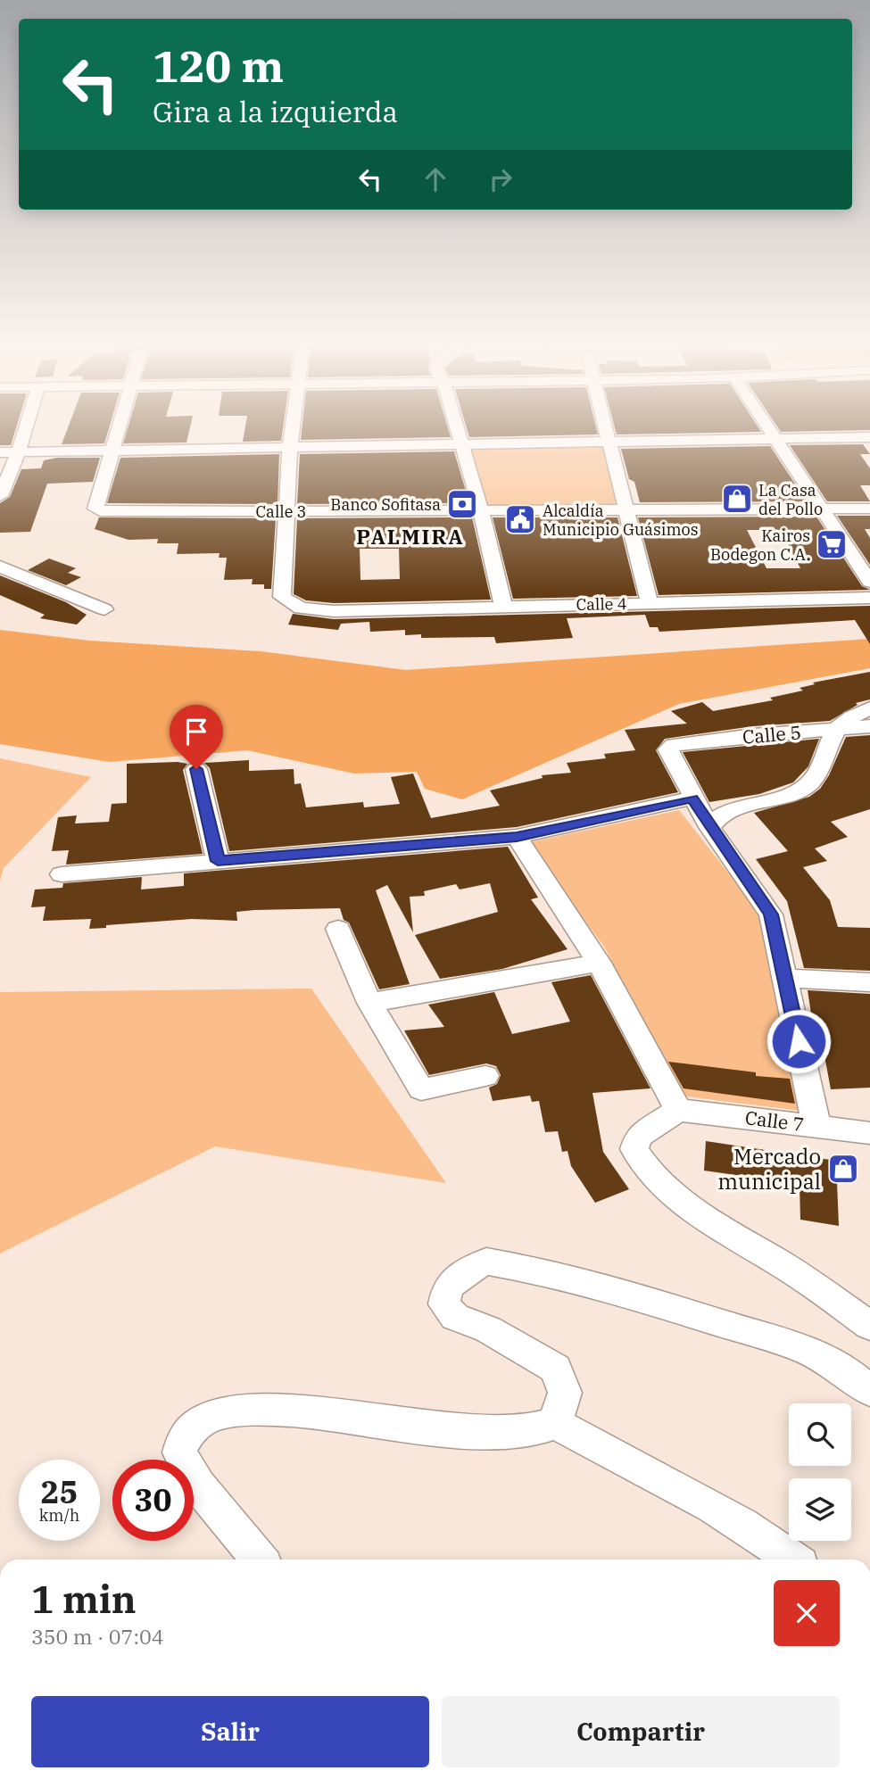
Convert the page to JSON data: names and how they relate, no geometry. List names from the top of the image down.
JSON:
{
  "streets": {
    "street": [
      "Calle 3",
      "Calle 4",
      "Calle 5",
      "Calle 7"
    ]
  },
  "crossings": [
    ["Calle 3", "Calle 4"]
  ],
  "districts": ["PALMIRA"],
  "places": {
    "shop": ["La Casa del Pollo", "Mercado municipal"],
    "bank": ["Banco Sofitasa"],
    "public building": ["Alcaldía Municipio Guásimos"],
    "supermarket": ["Kairos Bodegon C.A."]
  },
  "page": {
    "turn": ["120 m", "Gira a la izquierda"],
    "speed": "25 km/h",
    "limit": "30",
    "heading": ["1 min", "350 m · 07:04"],
    "buttons": ["Salir", "Compartir"]
  }
}
